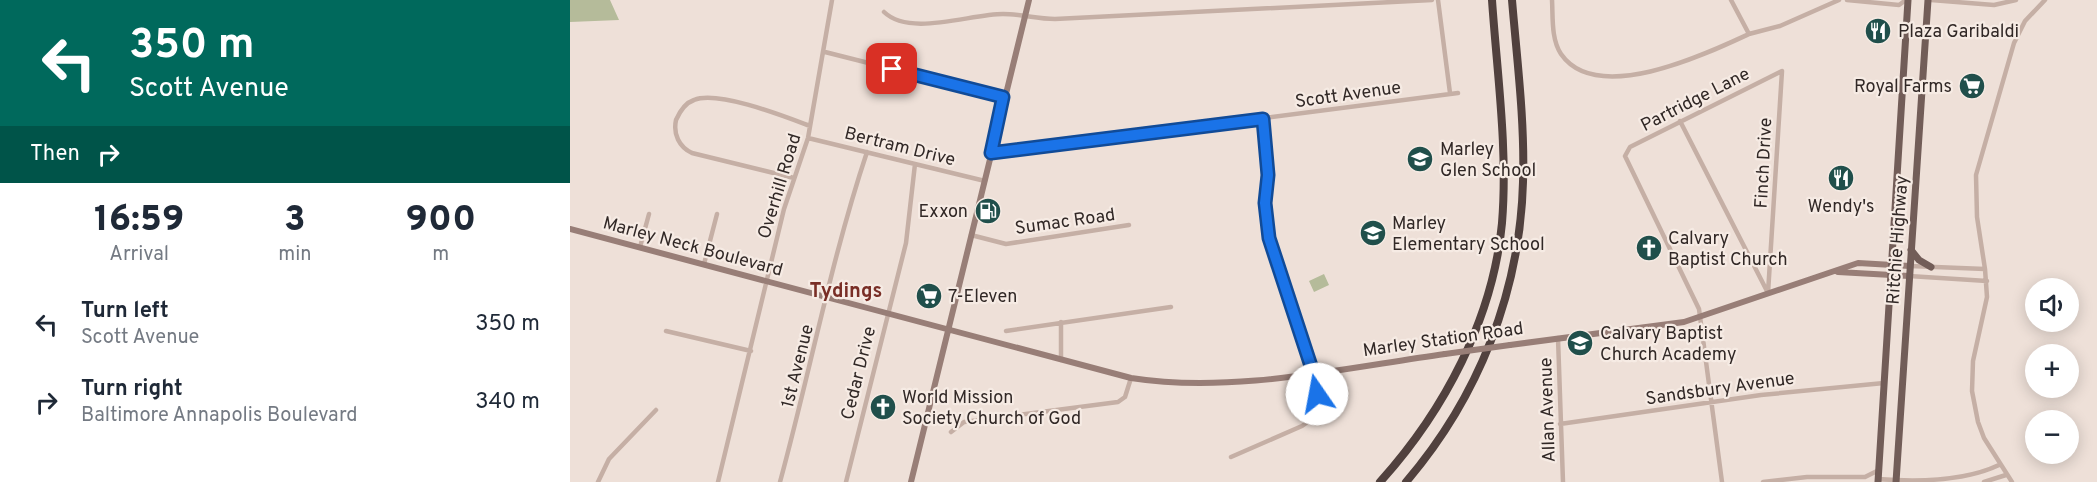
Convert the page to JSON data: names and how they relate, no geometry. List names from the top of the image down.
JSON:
{
  "streets": {
    "main road": ["Ritchie Highway", "Marley Neck Boulevard", "Marley Station Road"],
    "street": [
      "Scott Avenue",
      "Partridge Lane",
      "Bertram Drive",
      "Finch Drive",
      "Overhill Road",
      "Sumac Road",
      "1st Avenue",
      "Cedar Drive",
      "Sandsbury Avenue",
      "Allan Avenue"
    ]
  },
  "crossings": [
    ["Partridge Lane", "Finch Drive"],
    ["Partridge Lane", "Marley Station Road"],
    ["Bertram Drive", "Overhill Road"],
    ["Bertram Drive", "1st Avenue"],
    ["Bertram Drive", "Cedar Drive"],
    ["Finch Drive", "Marley Station Road"],
    ["Overhill Road", "Marley Neck Boulevard"],
    ["Ritchie Highway", "Marley Station Road"],
    ["Ritchie Highway", "Sandsbury Avenue"],
    ["Marley Neck Boulevard", "Marley Station Road"],
    ["Marley Neck Boulevard", "1st Avenue"],
    ["Marley Neck Boulevard", "Cedar Drive"],
    ["Marley Station Road", "Allan Avenue"],
    ["Sandsbury Avenue", "Allan Avenue"]
  ],
  "districts": ["Tydings"],
  "places": {
    "restaurant": ["Plaza Garibaldi", "Wendy's"],
    "supermarket": ["Royal Farms", "7-Eleven"],
    "school or university": ["Marley Glen School", "Marley Elementary School", "Calvary Baptist Church Academy"],
    "fuel station": ["Exxon"],
    "church": ["Calvary Baptist Church", "World Mission Society Church of God"]
  },
  "page": {
    "turn": ["350 m", "Scott Avenue"],
    "then": "Then",
    "eta": [
      "16:59",
      "Arrival",
      "3",
      "min",
      "900",
      "m"
    ],
    "map_buttons": ["+", "−"],
    "list": [
      {
        "name": "Turn left",
        "note": "Scott Avenue",
        "value": "350 m"
      },
      {
        "name": "Turn right",
        "note": "Baltimore Annapolis Boulevard",
        "value": "340 m"
      }
    ]
  }
}
